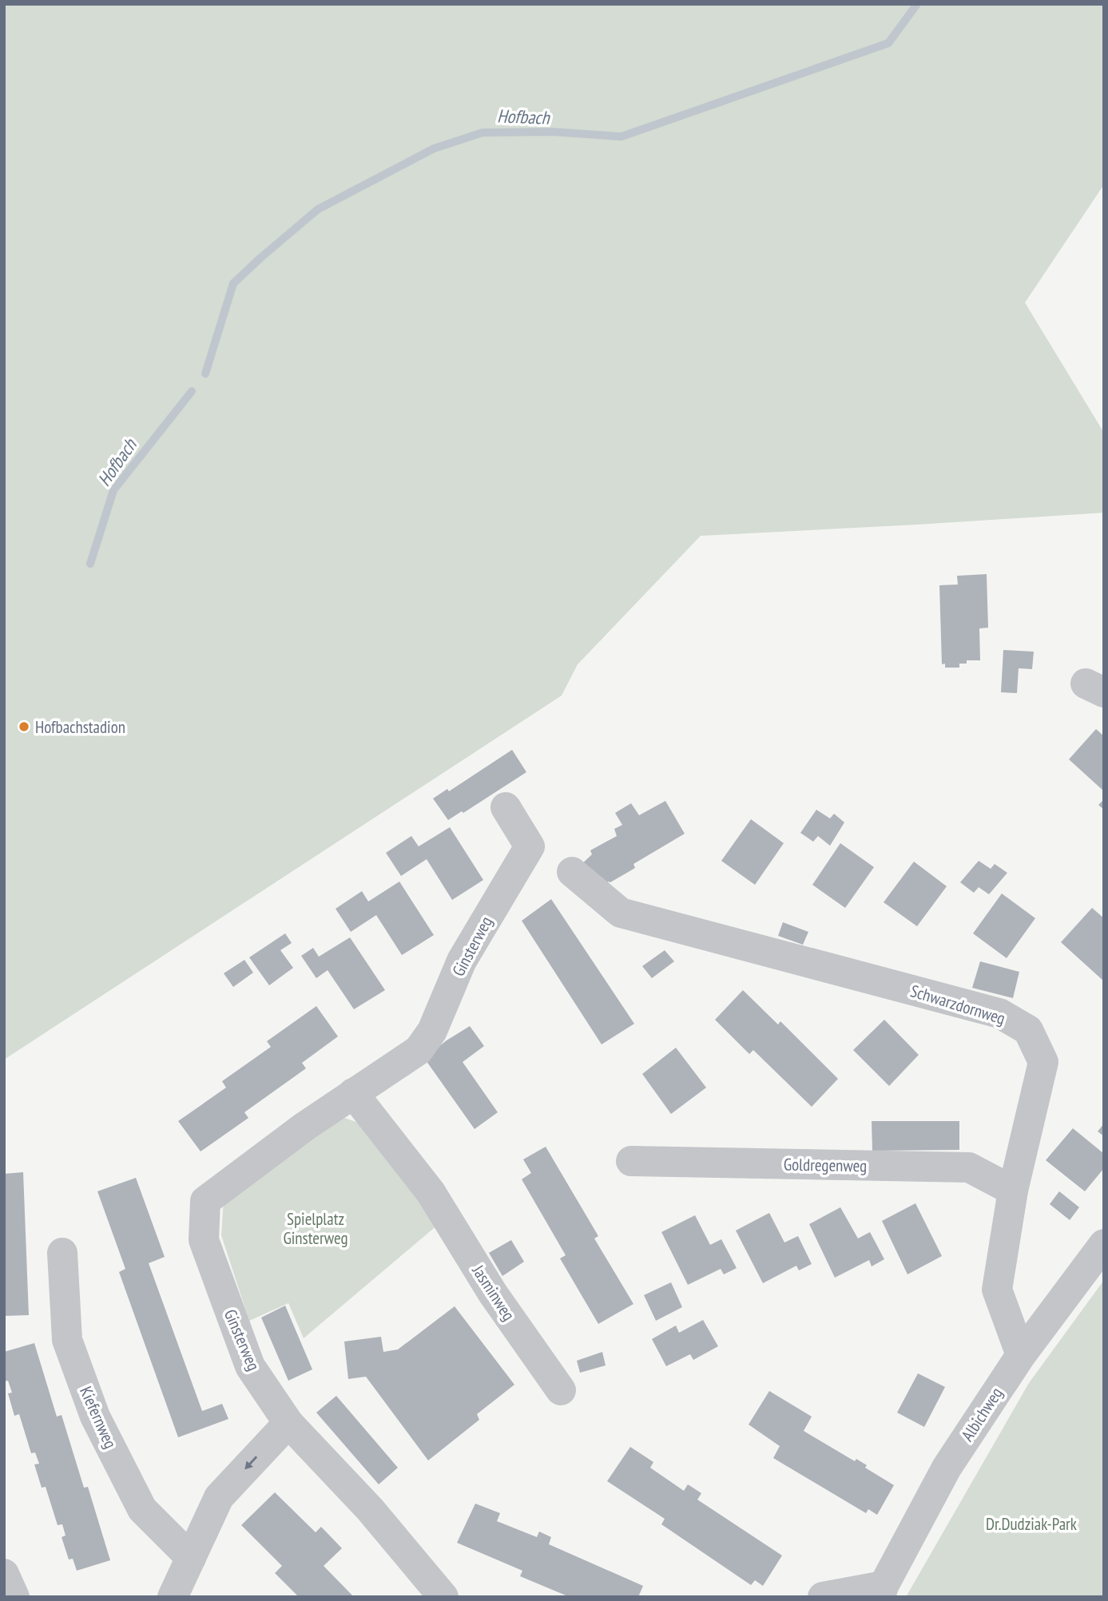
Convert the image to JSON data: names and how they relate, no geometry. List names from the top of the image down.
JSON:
{
  "streets": {
    "street": [
      "Ginsterweg",
      "Schwarzdornweg",
      "Goldregenweg",
      "Jasminweg",
      "Albichweg",
      "Kiefernweg"
    ]
  },
  "crossings": [
    ["Ginsterweg", "Jasminweg"],
    ["Schwarzdornweg", "Goldregenweg"],
    ["Schwarzdornweg", "Albichweg"]
  ],
  "water": ["Hofbach"],
  "parks": ["Spielplatz Ginsterweg", "Dr.Dudziak-Park"],
  "places": ["Hofbachstadion"]
}
